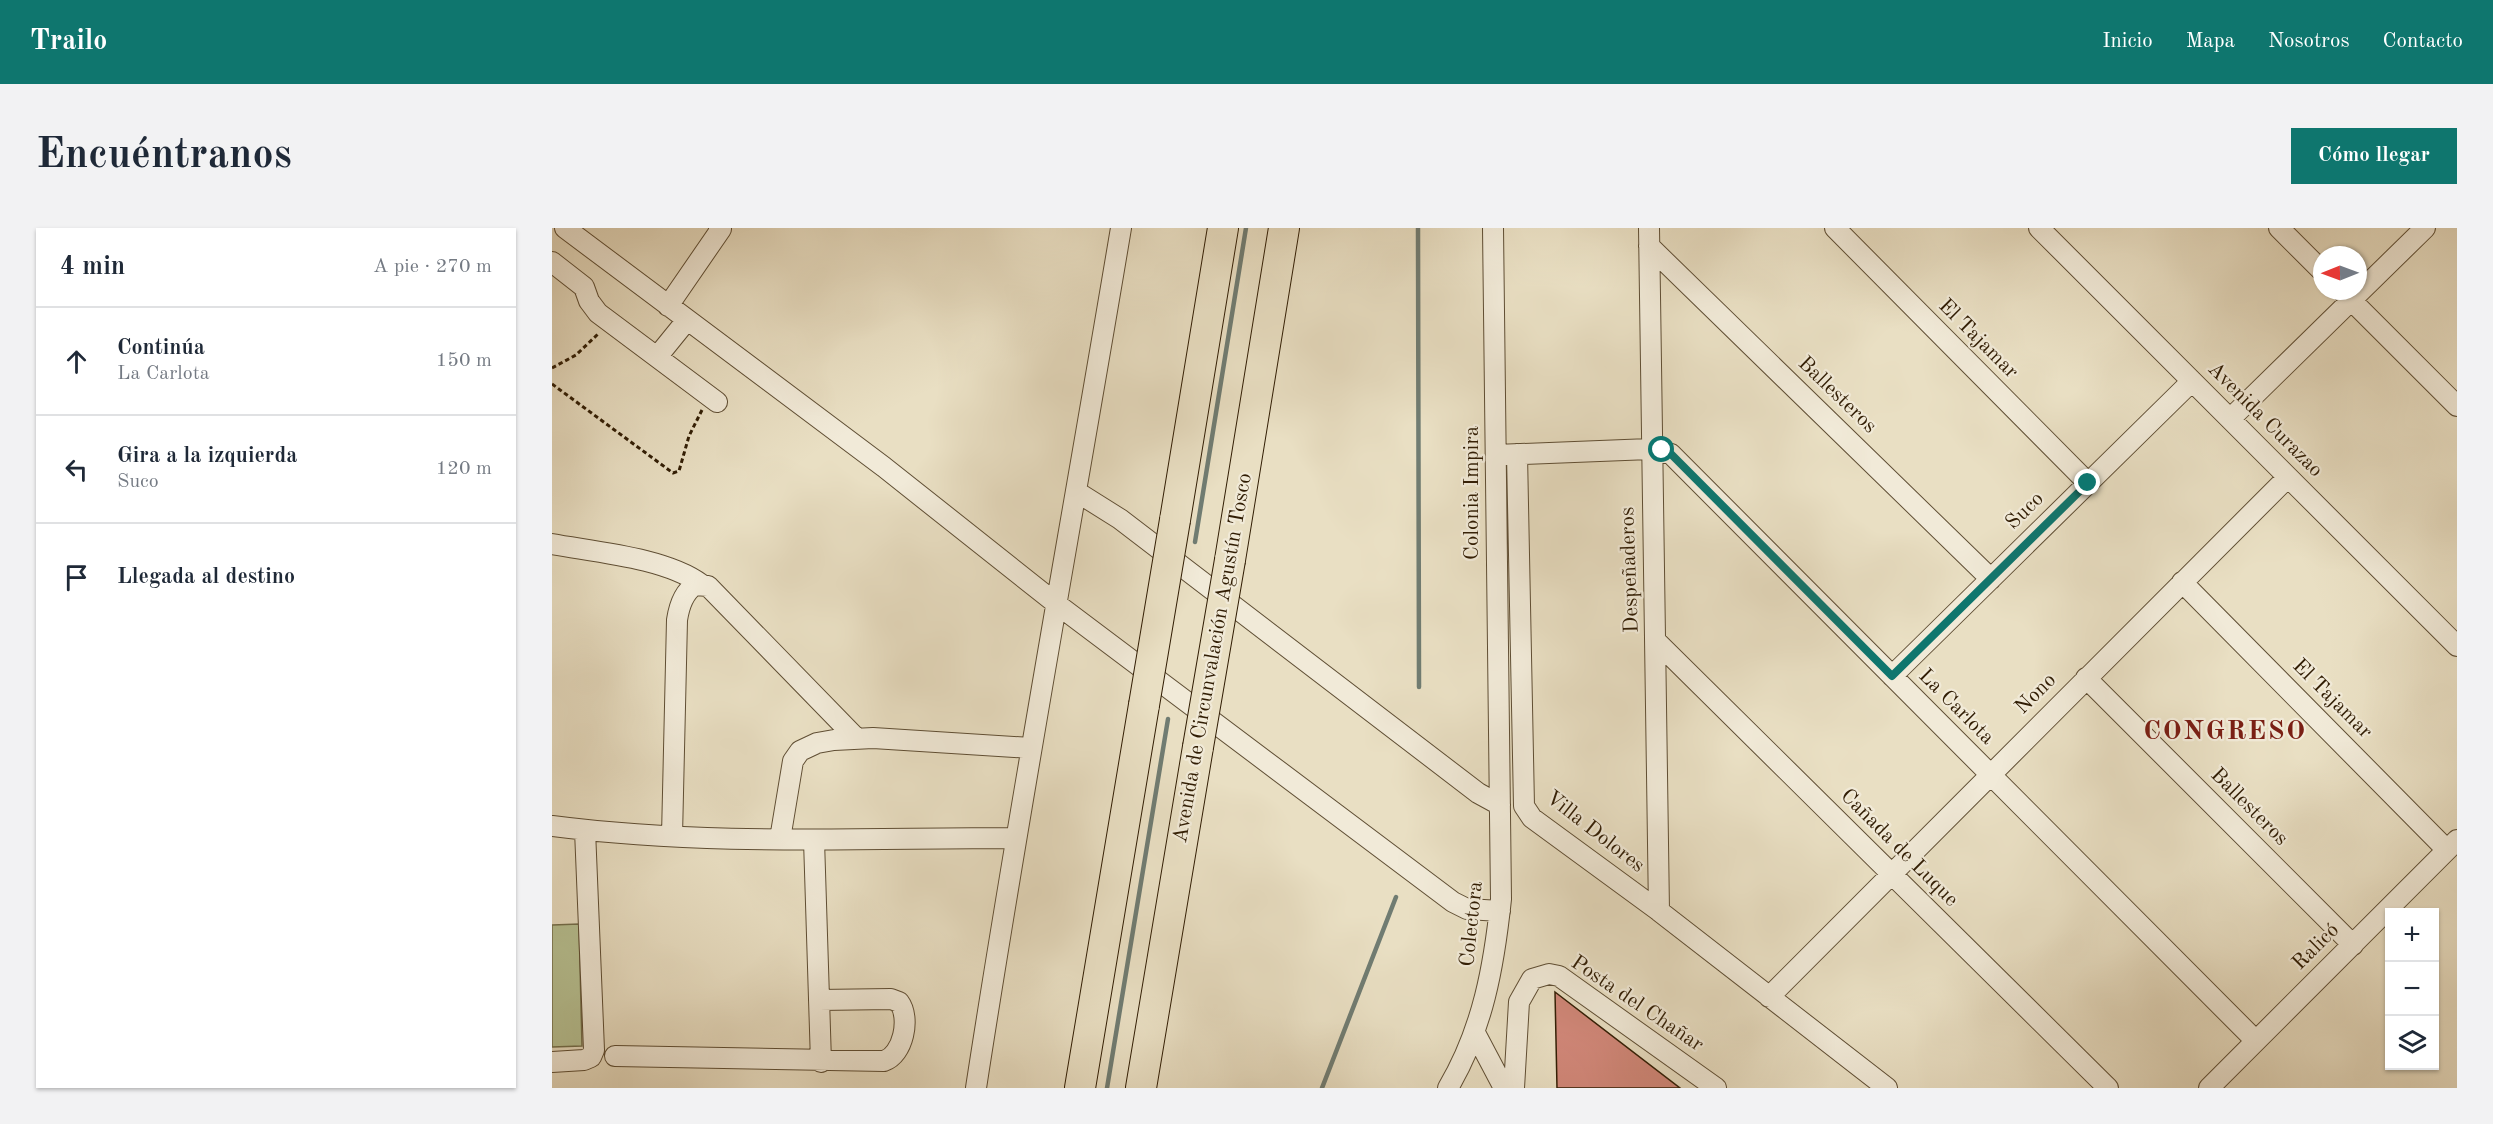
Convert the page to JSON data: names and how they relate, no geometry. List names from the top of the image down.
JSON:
{
  "streets": {
    "highway": ["Avenida de Circunvalación Agustín Tosco"],
    "street": [
      "El Tajamar",
      "Ballesteros",
      "Avenida Curazao",
      "Colonia Impira",
      "Suco",
      "Despeñaderos",
      "Nono",
      "La Carlota",
      "Villa Dolores",
      "Cañada de Luque",
      "Colectora",
      "Ralicó",
      "Posta del Chañar"
    ]
  },
  "crossings": [
    ["El Tajamar", "Suco"],
    ["El Tajamar", "Nono"],
    ["El Tajamar", "Ralicó"],
    ["Ballesteros", "Suco"],
    ["Ballesteros", "Despeñaderos"],
    ["Ballesteros", "Nono"],
    ["Ballesteros", "Ralicó"],
    ["Avenida Curazao", "Suco"],
    ["Avenida Curazao", "Nono"],
    ["Colonia Impira", "La Carlota"],
    ["Colonia Impira", "Colectora"],
    ["Suco", "La Carlota"],
    ["Despeñaderos", "La Carlota"],
    ["Despeñaderos", "Villa Dolores"],
    ["Despeñaderos", "Cañada de Luque"],
    ["Nono", "La Carlota"],
    ["Nono", "Villa Dolores"],
    ["Nono", "Cañada de Luque"],
    ["La Carlota", "Villa Dolores"],
    ["La Carlota", "Ralicó"]
  ],
  "districts": ["CONGRESO"],
  "north": "left",
  "page": {
    "header": "Trailo",
    "nav": [
      "Inicio",
      "Mapa",
      "Nosotros",
      "Contacto"
    ],
    "buttons": "Cómo llegar",
    "title": "Encuéntranos",
    "heading": ["4 min", "A pie · 270 m"],
    "list": [
      ["Continúa", "La Carlota", "150 m"],
      ["Gira a la izquierda", "Suco", "120 m"],
      "Llegada al destino"
    ],
    "map_buttons": ["+", "−"]
  }
}
